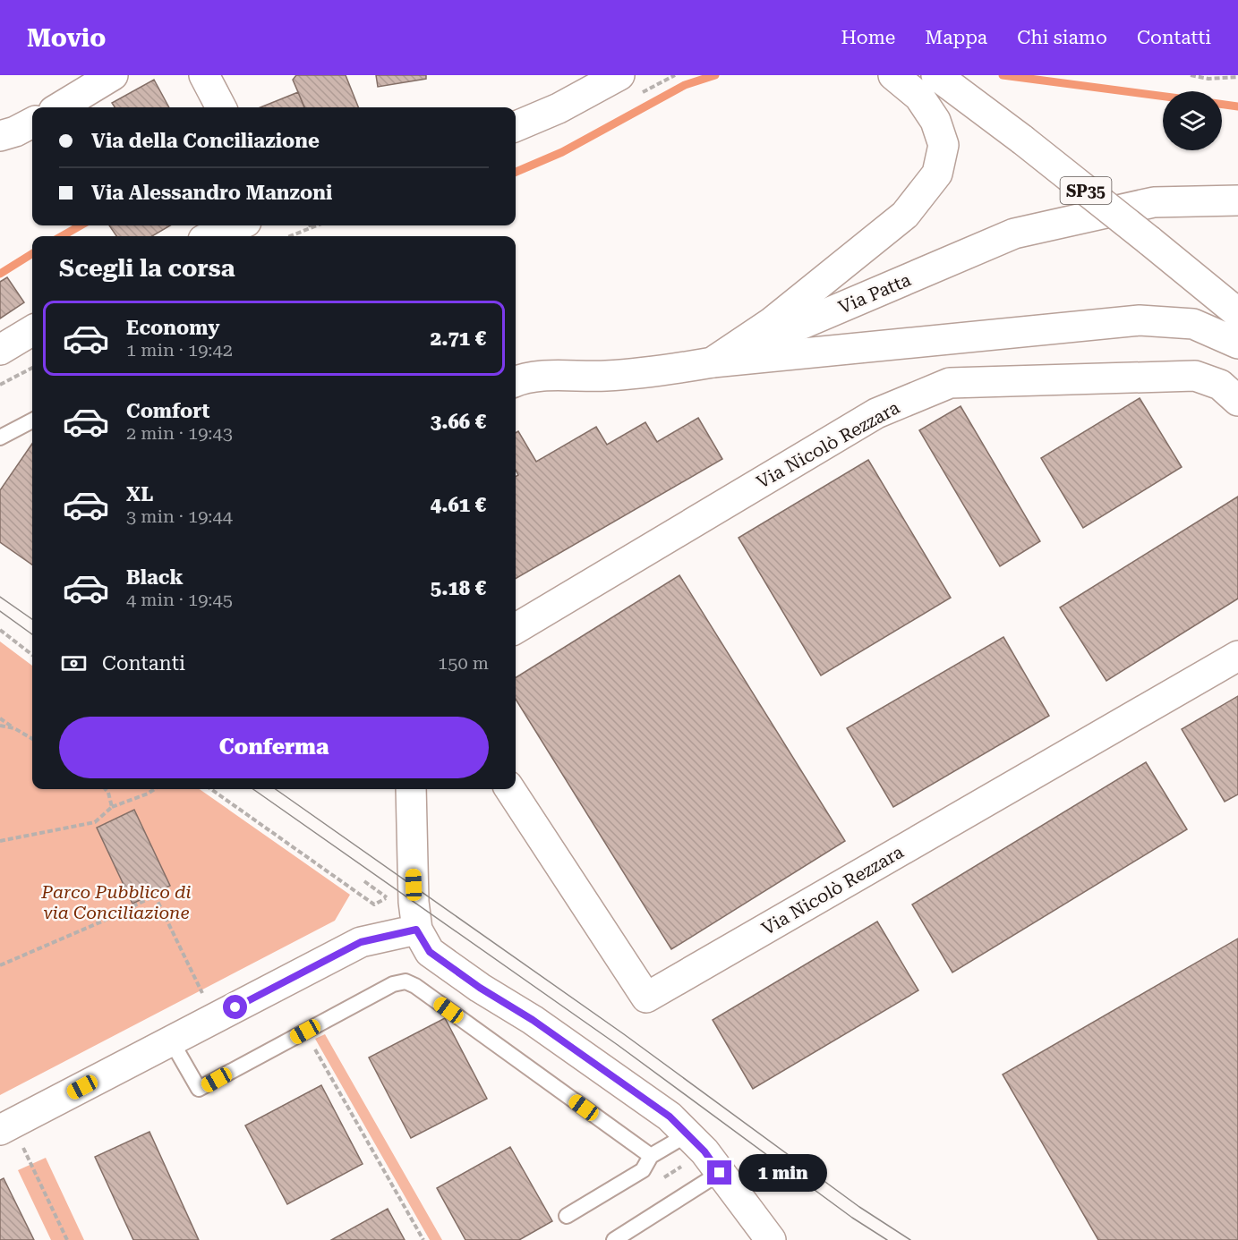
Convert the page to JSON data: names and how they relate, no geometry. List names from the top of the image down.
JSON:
{
  "streets": {
    "main road": ["SP35", "Via Patta", "Via Nicolò Rezzara"]
  },
  "parks": ["Parco Pubblico di via Conciliazione"],
  "page": {
    "header": "Movio",
    "nav": [
      "Home",
      "Mappa",
      "Chi siamo",
      "Contatti"
    ],
    "banner": ["Via della Conciliazione", "Via Alessandro Manzoni"],
    "heading": "Scegli la corsa",
    "list": [
      {
        "name": "Economy",
        "note": "1 min · 19:42",
        "value": "2.71 €"
      },
      {
        "name": "Comfort",
        "note": "2 min · 19:43",
        "value": "3.66 €"
      },
      {
        "name": "XL",
        "note": "3 min · 19:44",
        "value": "4.61 €"
      },
      {
        "name": "Black",
        "note": "4 min · 19:45",
        "value": "5.18 €"
      }
    ],
    "pay": ["Contanti", "150 m"],
    "buttons": "Conferma",
    "bubble": "1 min"
  }
}
